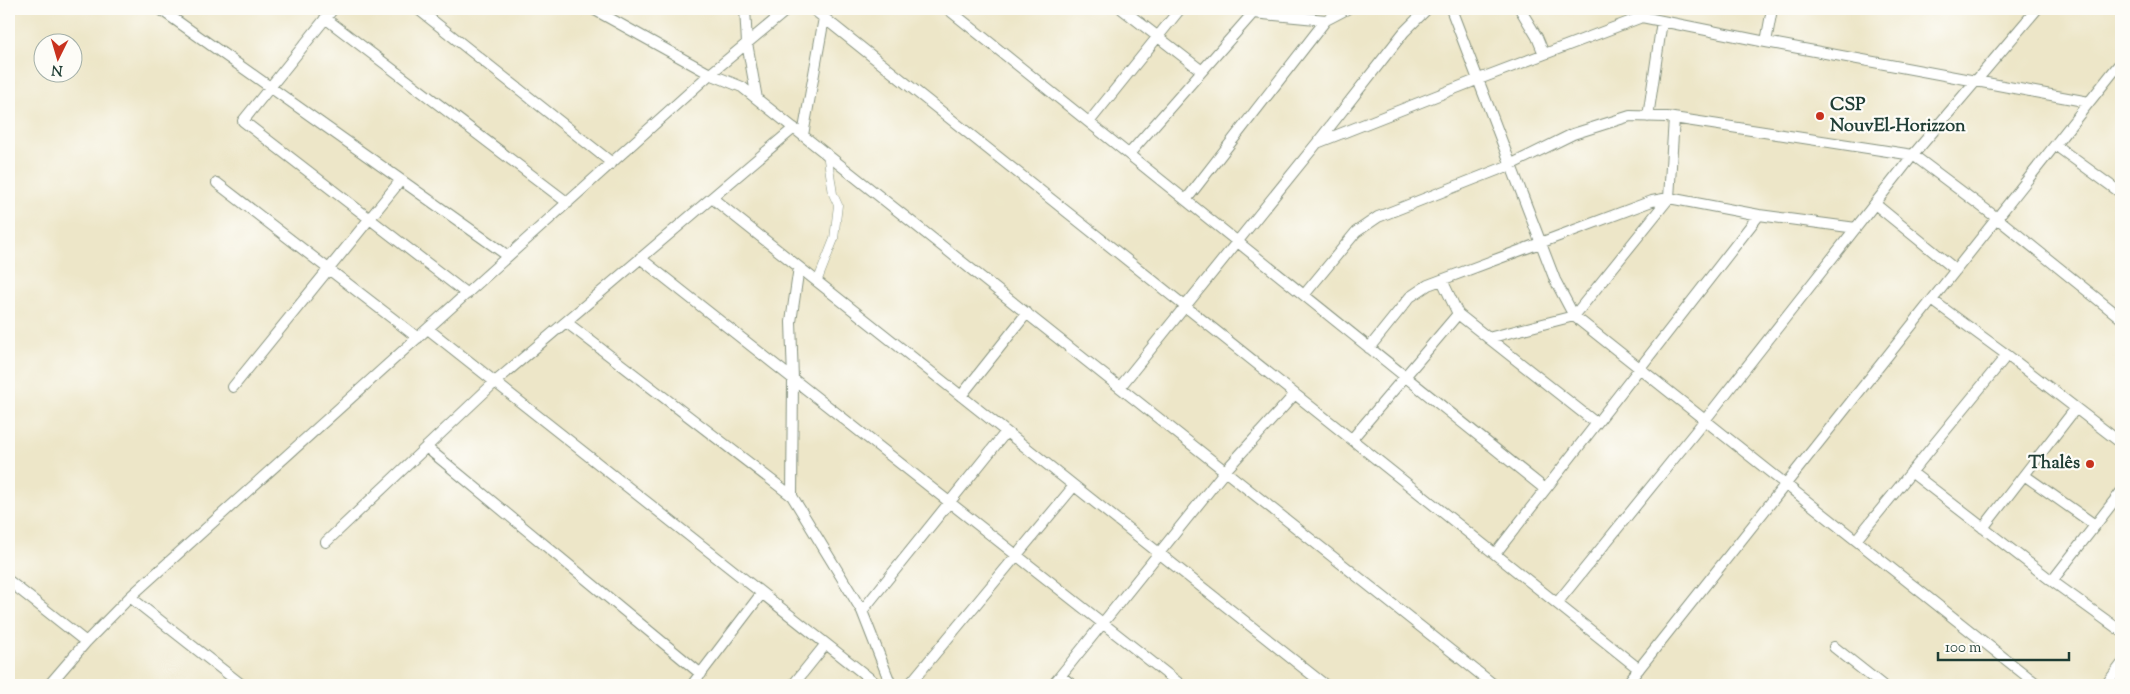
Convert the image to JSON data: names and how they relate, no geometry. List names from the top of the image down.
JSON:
{
  "places": ["CSP NouvEl-Horizzon", "Thalês"],
  "scale_bar": "100 m",
  "north": "bottom"
}
